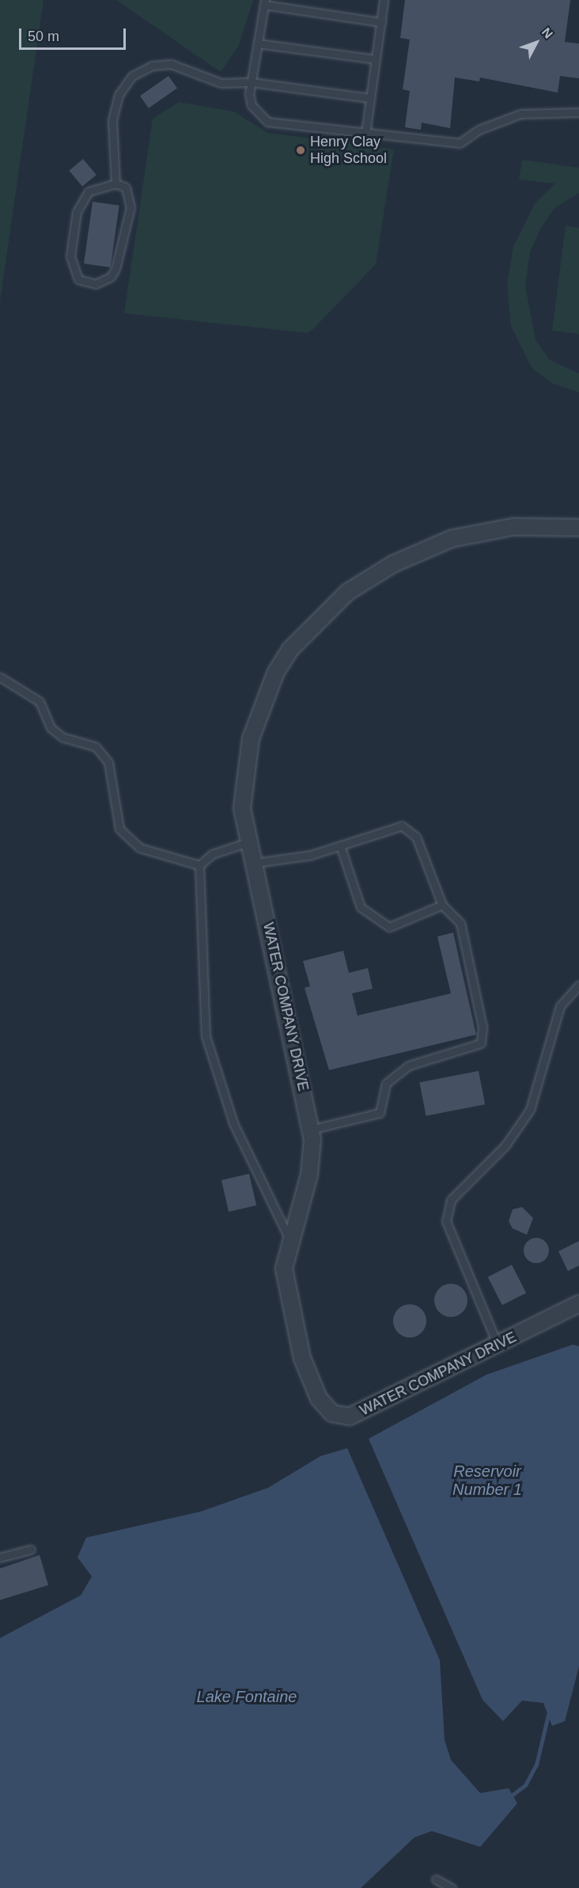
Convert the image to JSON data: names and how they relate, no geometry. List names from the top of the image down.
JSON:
{
  "streets": {
    "street": ["WATER COMPANY DRIVE"]
  },
  "water": ["Reservoir Number 1", "Lake Fontaine"],
  "places": ["Henry Clay High School"],
  "scale_bar": "50 m",
  "north": "top right"
}
